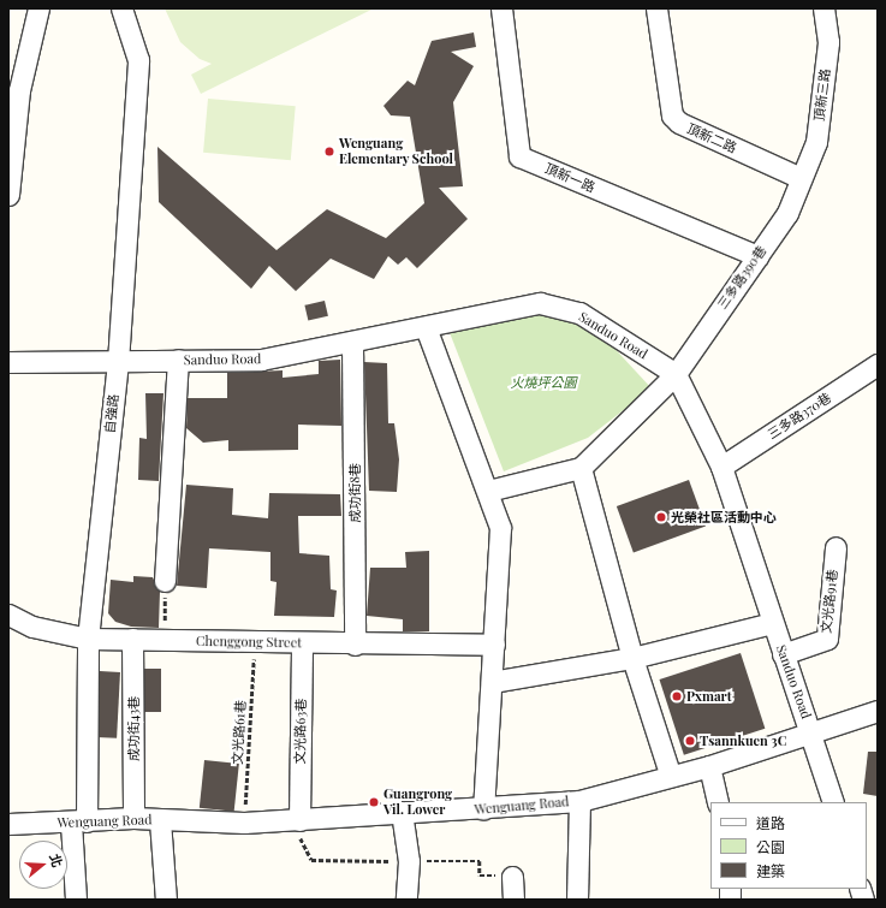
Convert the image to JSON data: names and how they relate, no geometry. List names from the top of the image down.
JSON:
{
  "streets": {
    "street": [
      "頂新三路",
      "頂新二路",
      "頂新一路",
      "三多路390巷",
      "Sanduo Road",
      "自強路",
      "三多路370巷",
      "成功街8巷",
      "文光路91巷",
      "Chenggong Street",
      "成功街43巷",
      "文光路63巷",
      "Wenguang Road"
    ],
    "path": ["文光路61巷"]
  },
  "crossings": [
    ["頂新三路", "頂新二路"],
    ["頂新三路", "三多路390巷"],
    ["頂新二路", "三多路390巷"],
    ["頂新一路", "三多路390巷"],
    ["三多路390巷", "Sanduo Road"],
    ["Sanduo Road", "自強路"],
    ["Sanduo Road", "三多路370巷"],
    ["Sanduo Road", "成功街8巷"],
    ["Sanduo Road", "文光路91巷"],
    ["Sanduo Road", "Wenguang Road"],
    ["自強路", "Chenggong Street"],
    ["自強路", "Wenguang Road"],
    ["成功街8巷", "Chenggong Street"],
    ["Chenggong Street", "成功街43巷"],
    ["Chenggong Street", "文光路63巷"],
    ["Chenggong Street", "文光路61巷"],
    ["成功街43巷", "Wenguang Road"],
    ["文光路63巷", "Wenguang Road"],
    ["文光路61巷", "Wenguang Road"]
  ],
  "parks": ["火燒坪公園"],
  "places": [
    "Wenguang Elementary School",
    "光榮社區活動中心",
    "Pxmart",
    "Tsannkuen 3C",
    "Guangrong Vil. Lower"
  ],
  "legend": ["道路", "公園", "建築"],
  "north": "right"
}
